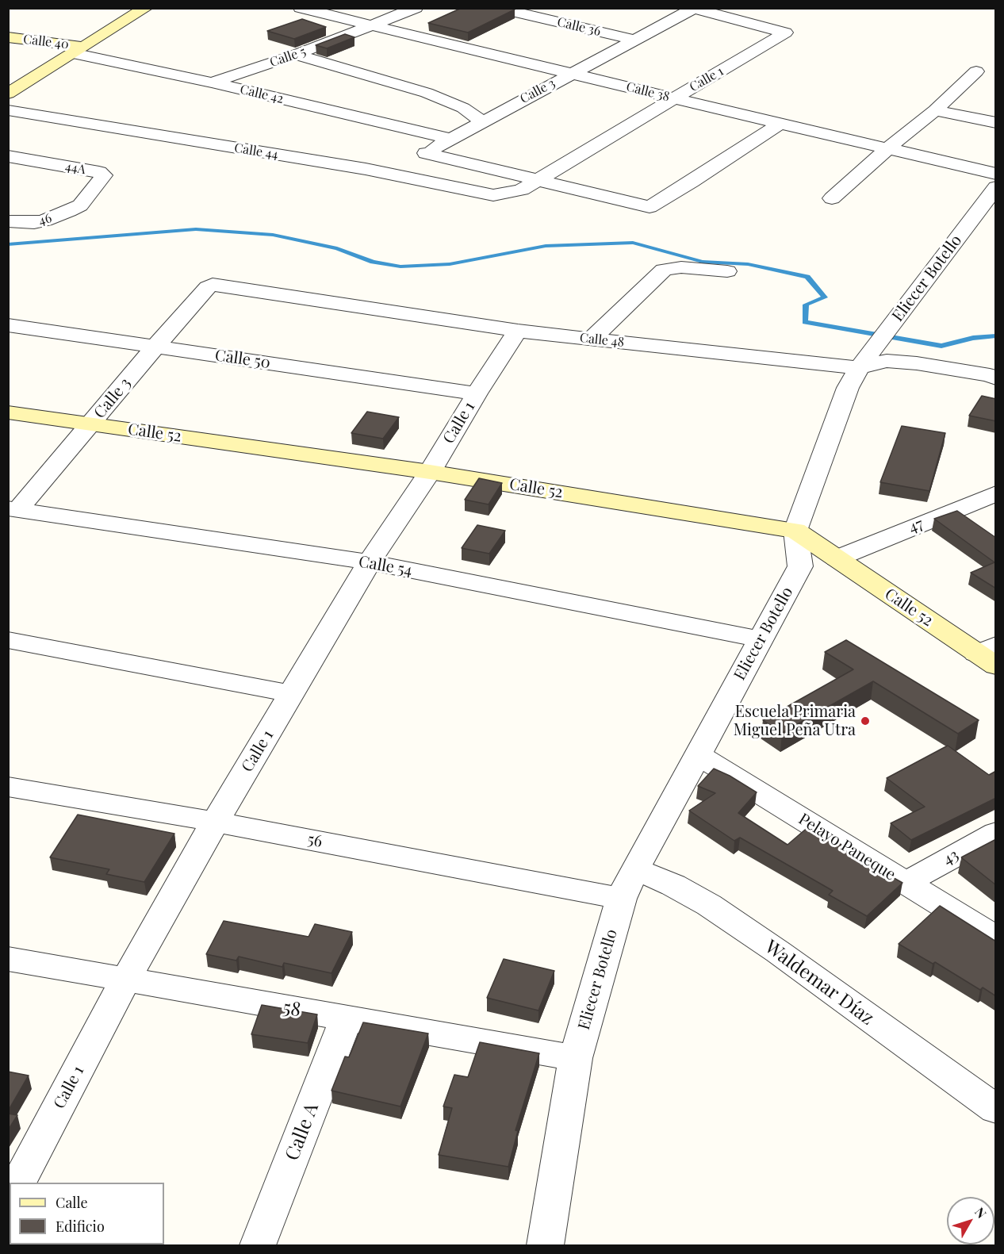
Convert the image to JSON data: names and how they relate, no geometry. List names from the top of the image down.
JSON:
{
  "streets": {
    "street": [
      "Calle 36",
      "Calle 40",
      "Calle 5",
      "Calle 1",
      "Calle 3",
      "Calle 38",
      "Calle 42",
      "Calle 44",
      "44A",
      "46",
      "Eliecer Botello",
      "Calle 48",
      "Calle 50",
      "Calle 52",
      "47",
      "Calle 54",
      "56",
      "Pelayo Paneque",
      "43",
      "Waldemar Díaz",
      "58",
      "Calle A"
    ]
  },
  "crossings": [
    ["Calle 36", "Calle 3"],
    ["Calle 40", "Calle 42"],
    ["Calle 5", "Calle 38"],
    ["Calle 5", "Calle 42"],
    ["Calle 1", "Calle 3"],
    ["Calle 1", "Calle 38"],
    ["Calle 1", "Calle 44"],
    ["Calle 1", "Calle 48"],
    ["Calle 1", "Calle 50"],
    ["Calle 1", "Calle 52"],
    ["Calle 1", "Calle 54"],
    ["Calle 1", "56"],
    ["Calle 1", "58"],
    ["Calle 3", "Calle 38"],
    ["Calle 3", "Calle 42"],
    ["Calle 3", "Calle 44"],
    ["Calle 3", "Calle 48"],
    ["Calle 3", "Calle 50"],
    ["Calle 3", "Calle 52"],
    ["Calle 3", "Calle 54"],
    ["44A", "46"],
    ["Eliecer Botello", "Calle 48"],
    ["Eliecer Botello", "Calle 52"],
    ["Eliecer Botello", "Calle 54"],
    ["Eliecer Botello", "56"],
    ["Eliecer Botello", "Pelayo Paneque"],
    ["Eliecer Botello", "Waldemar Díaz"],
    ["Eliecer Botello", "58"],
    ["Calle 52", "47"],
    ["Pelayo Paneque", "43"],
    ["58", "Calle A"]
  ],
  "places": ["Escuela Primaria Miguel Peña Utra"],
  "legend": ["Calle", "Edificio"],
  "north": "top right"
}
